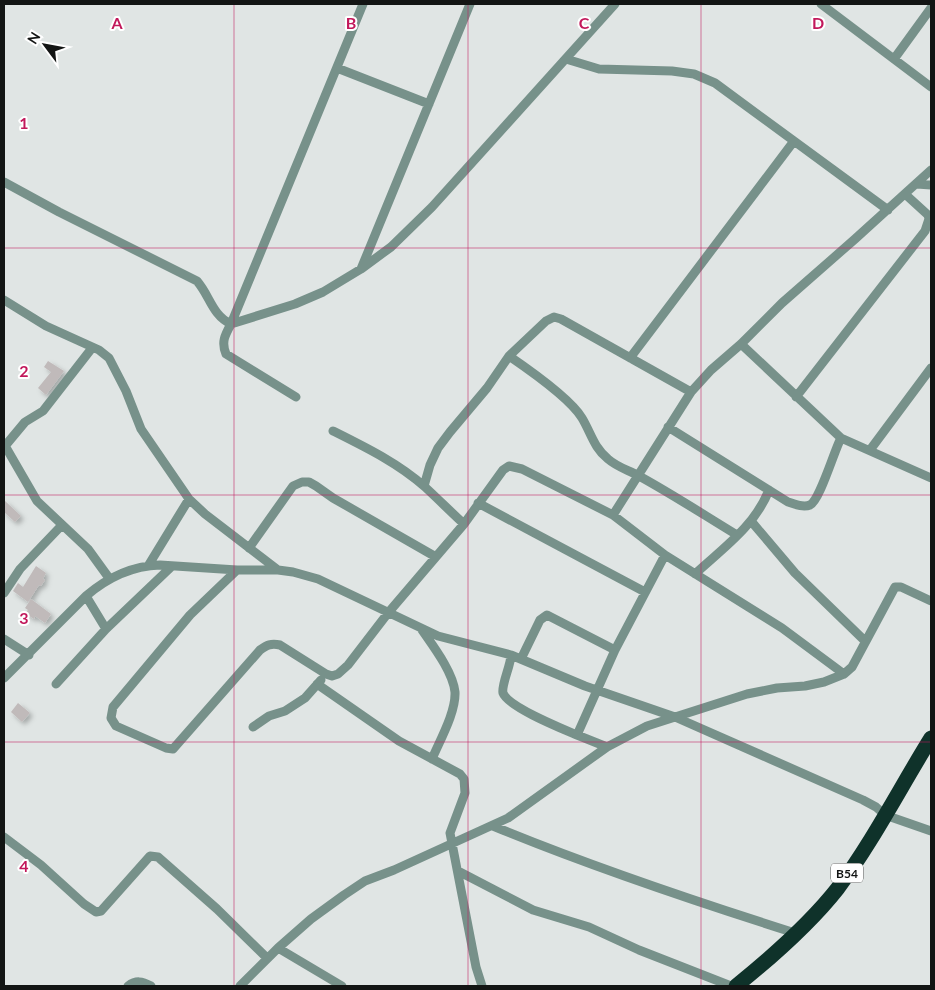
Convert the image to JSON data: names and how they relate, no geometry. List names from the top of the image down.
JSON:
{
  "streets": {
    "highway": ["B54"]
  },
  "north": "top left",
  "grid": {
    "columns": [
      "A",
      "B",
      "C",
      "D"
    ],
    "rows": [
      "1",
      "2",
      "3",
      "4"
    ]
  }
}
